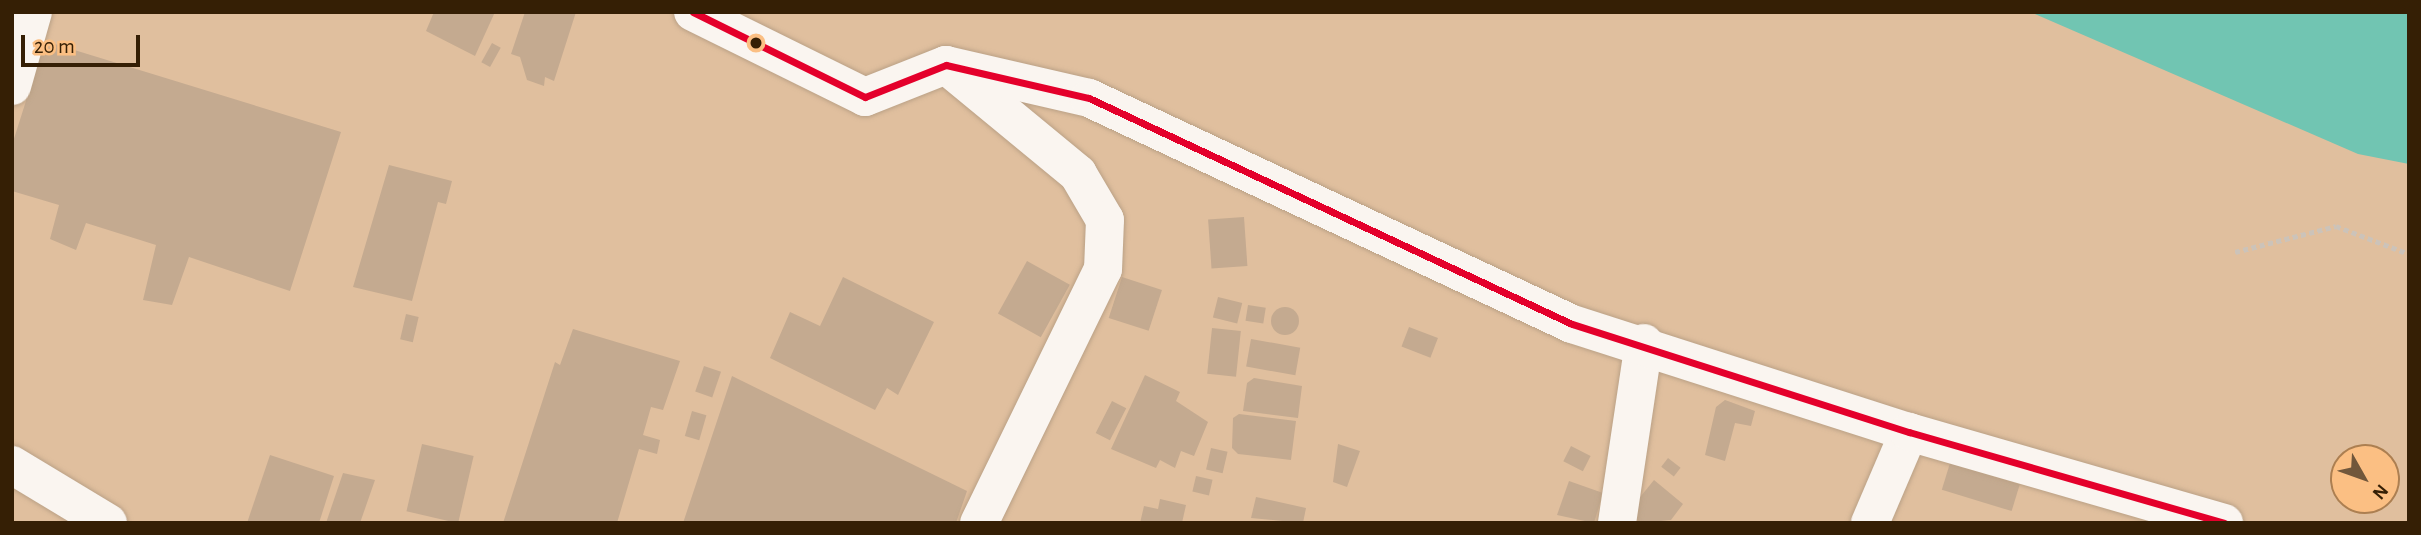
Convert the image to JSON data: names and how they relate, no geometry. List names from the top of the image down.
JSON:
{
  "scale_bar": "20 m",
  "north": "bottom right"
}
